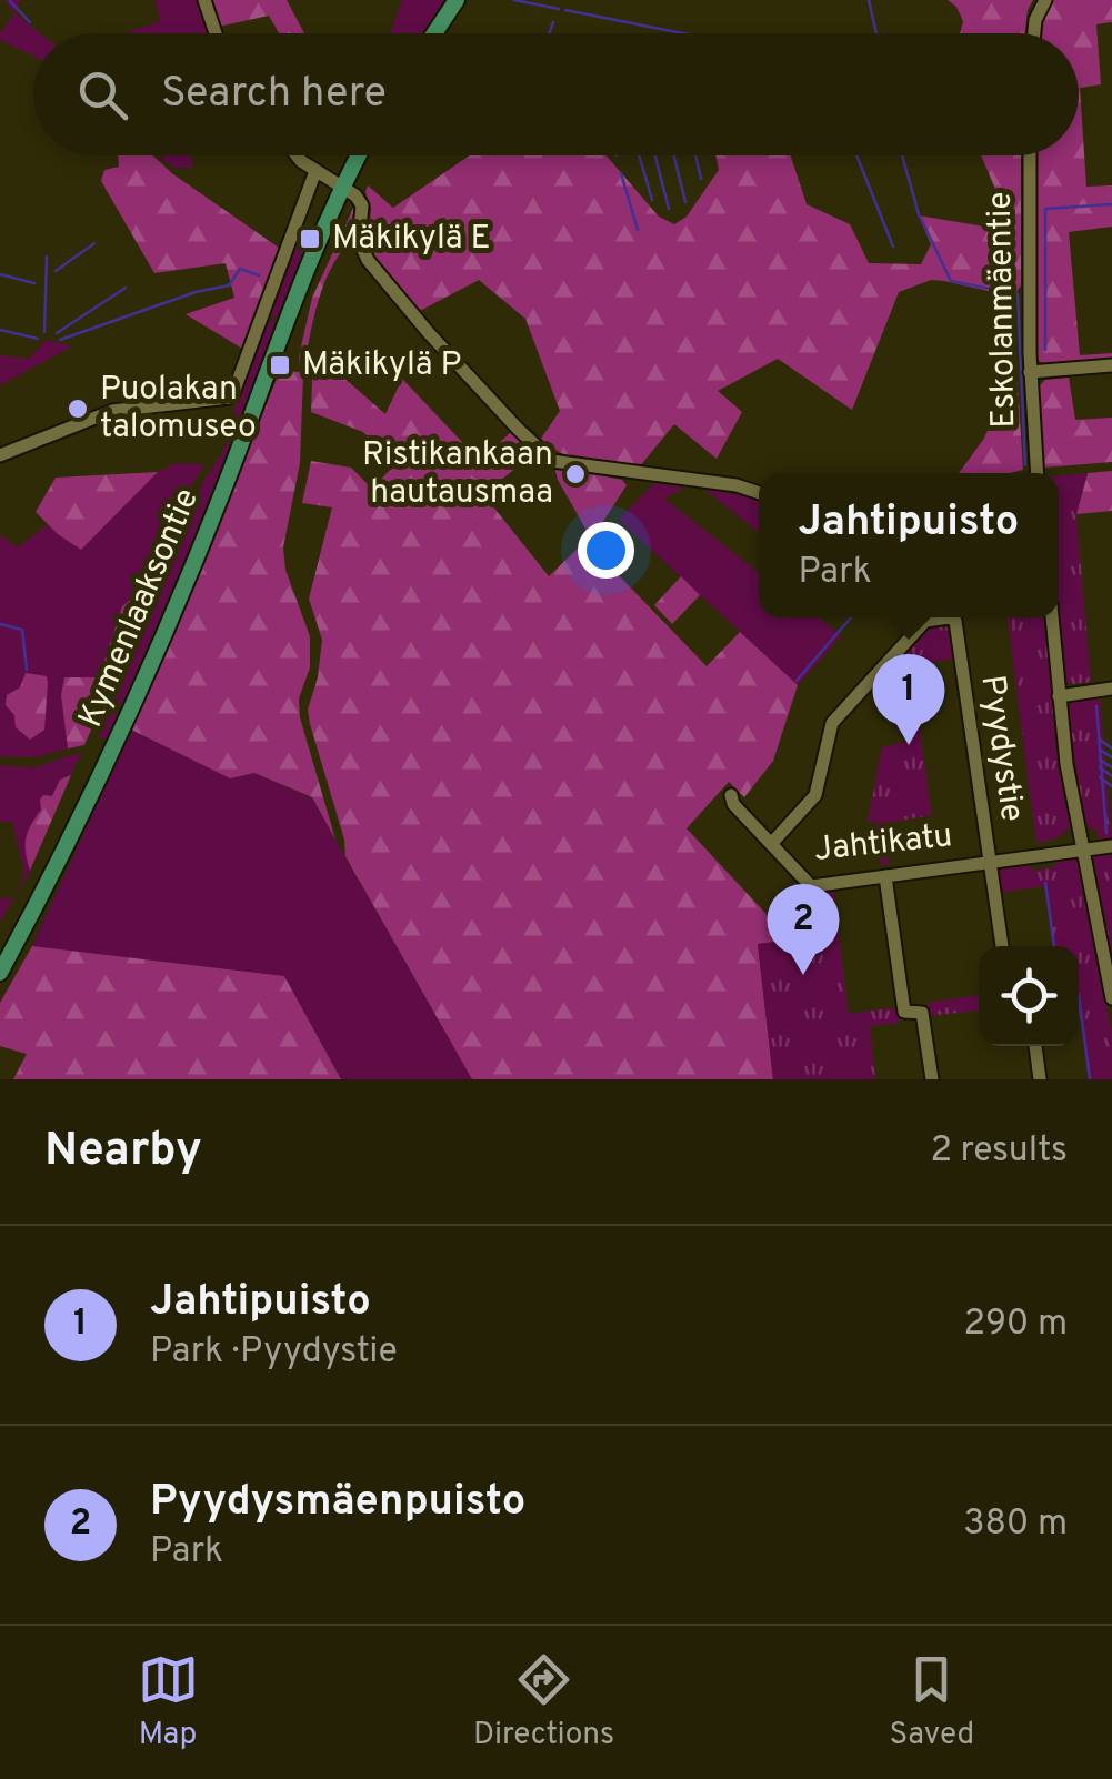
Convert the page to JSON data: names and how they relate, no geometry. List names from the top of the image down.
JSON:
{
  "streets": {
    "main road": ["Kymenlaaksontie"],
    "street": ["Eskolanmäentie", "Pyydystie", "Jahtikatu"]
  },
  "crossings": [
    ["Pyydystie", "Jahtikatu"]
  ],
  "places": {
    "transit": ["Mäkikylä E", "Mäkikylä P"],
    "other": ["Puolakan talomuseo", "Ristikankaan hautausmaa"]
  },
  "page": {
    "search": "Search here",
    "popup": ["Jahtipuisto", "Park"],
    "pins": ["1", "2"],
    "heading": ["Nearby", "2 results"],
    "list": [
      {
        "mark": "1",
        "name": "Jahtipuisto",
        "note": "Park · Pyydystie",
        "value": "290 m"
      },
      {
        "mark": "2",
        "name": "Pyydysmäenpuisto",
        "note": "Park",
        "value": "380 m"
      }
    ],
    "nav": ["Map", "Directions", "Saved"]
  }
}
